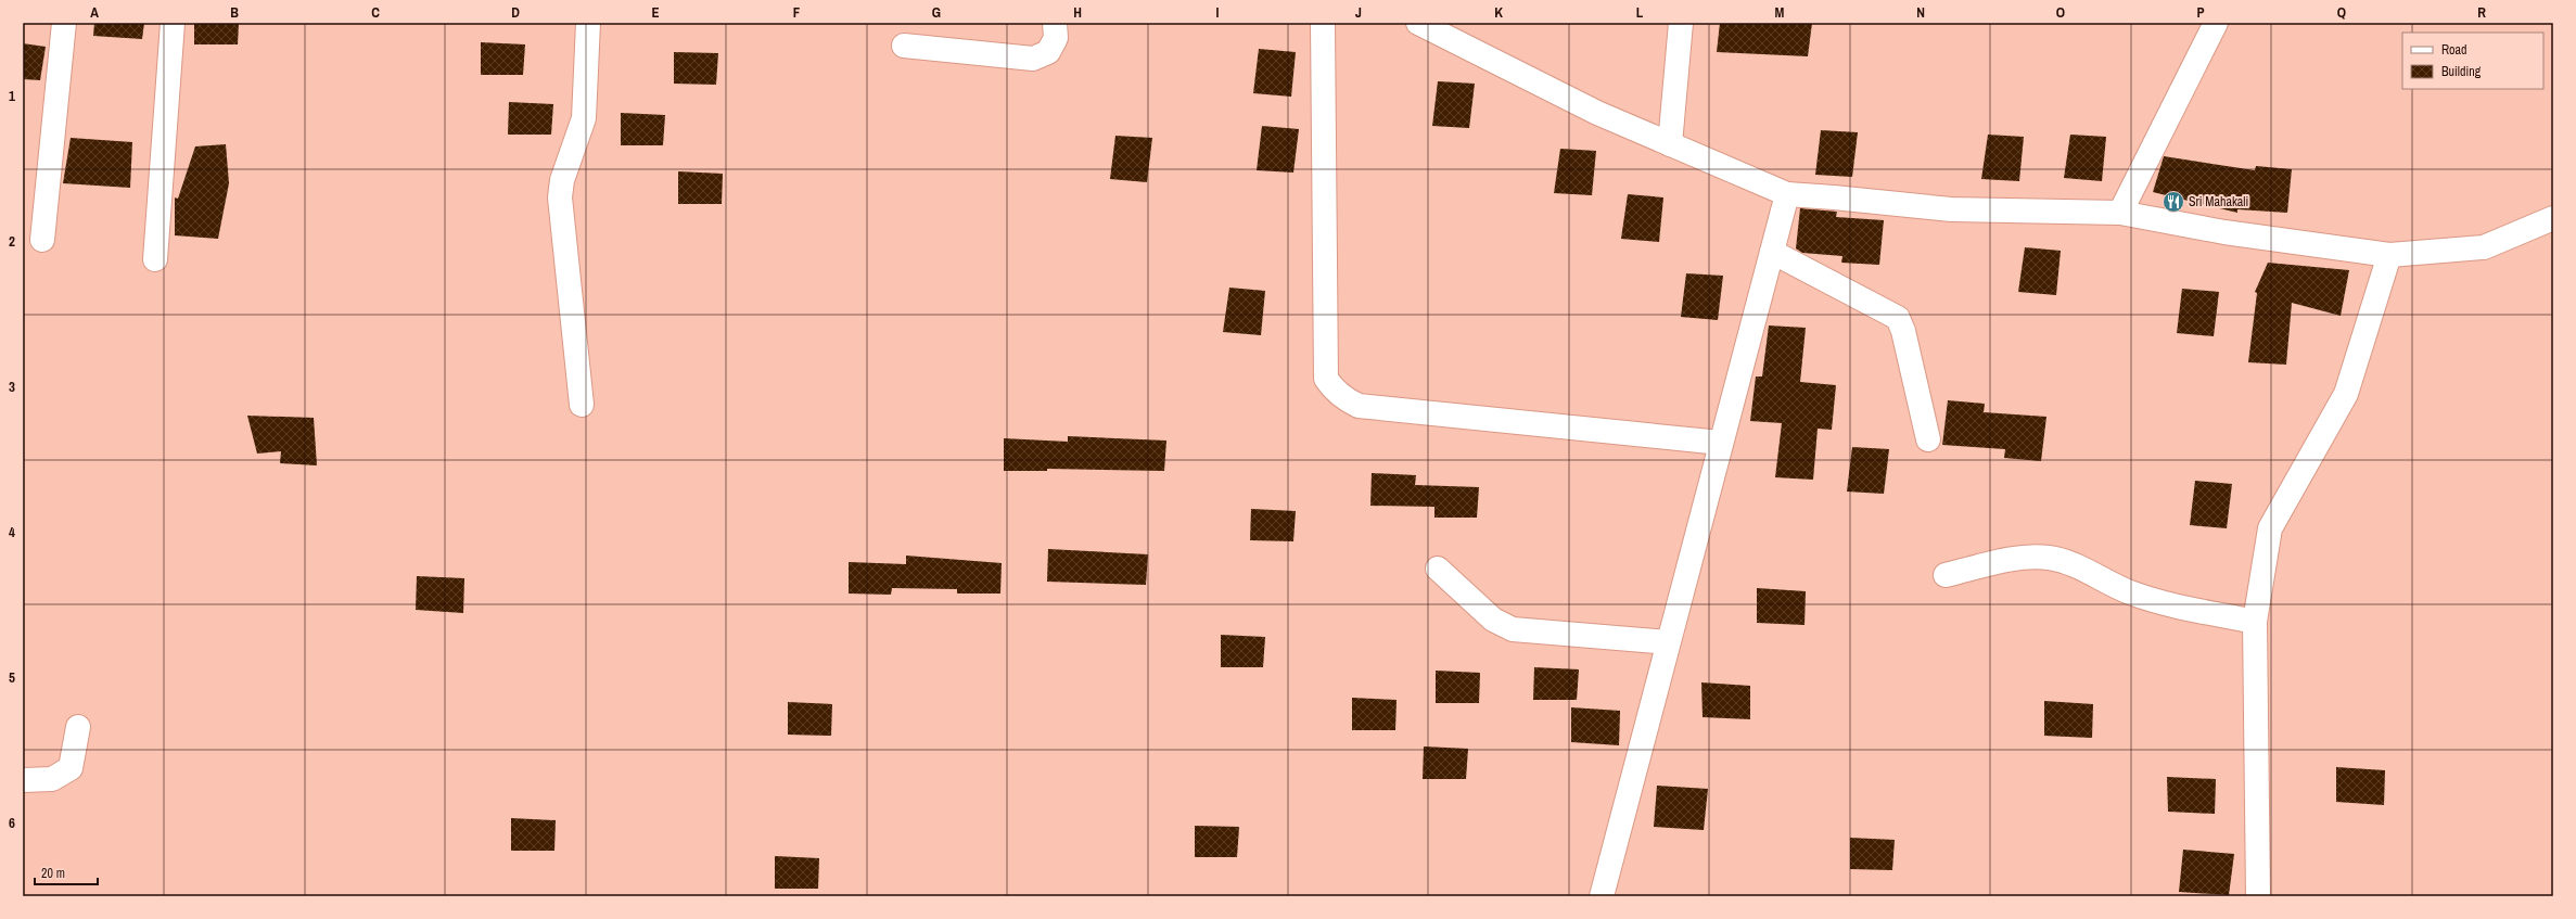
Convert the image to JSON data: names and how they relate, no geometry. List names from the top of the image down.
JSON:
{
  "places": {
    "restaurant": ["Sri Mahakali"]
  },
  "legend": ["Road", "Building"],
  "scale_bar": "20 m",
  "grid": {
    "columns": [
      "A",
      "B",
      "C",
      "D",
      "E",
      "F",
      "G",
      "H",
      "I",
      "J",
      "K",
      "L",
      "M",
      "N",
      "O",
      "P",
      "Q",
      "R"
    ],
    "rows": [
      "1",
      "2",
      "3",
      "4",
      "5",
      "6"
    ]
  }
}
